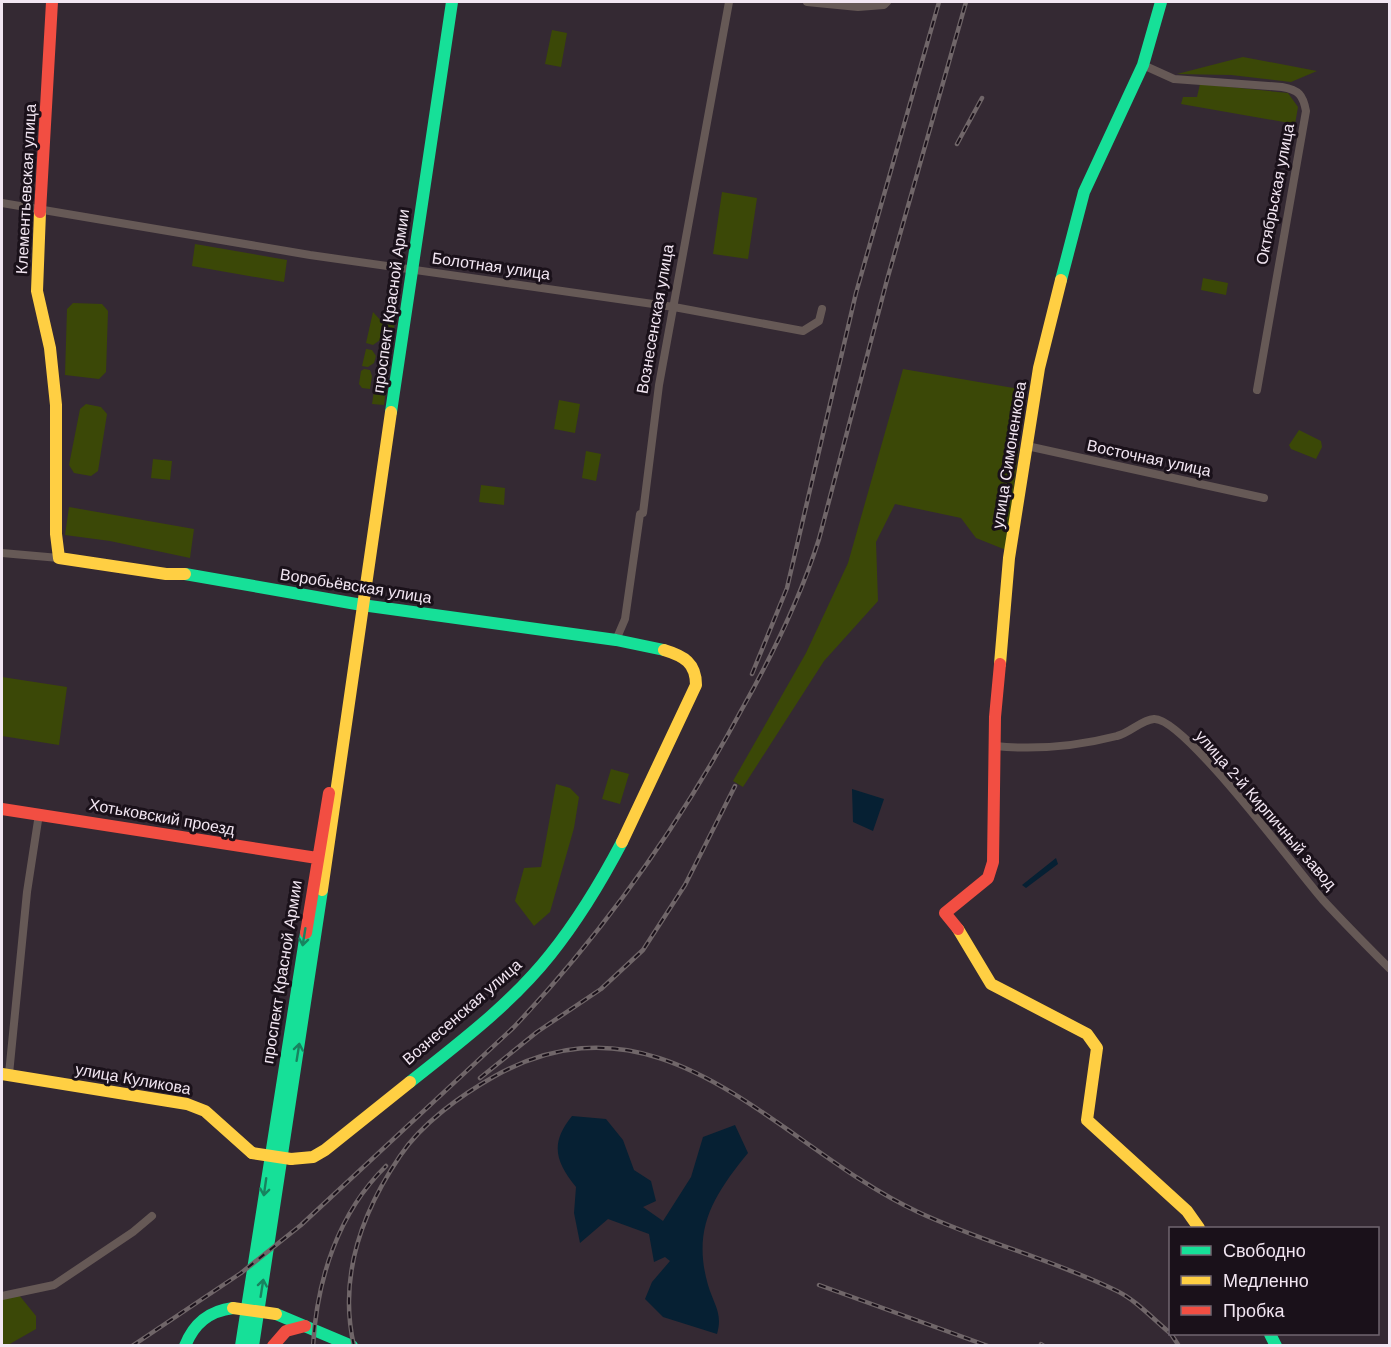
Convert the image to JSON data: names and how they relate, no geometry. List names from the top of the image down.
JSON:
{
  "streets": {
    "main road": [
      "Клементьевская улица",
      "проспект Красной Армии",
      "Вознесенская улица",
      "улица Симоненкова",
      "Воробьёвская улица",
      "Хотьковский проезд",
      "улица Куликова"
    ],
    "street": [
      "Октябрьская улица",
      "Болотная улица",
      "Восточная улица",
      "улица 2-й Кирпичный завод"
    ]
  },
  "crossings": [
    ["Клементьевская улица", "Болотная улица"],
    ["Клементьевская улица", "Воробьёвская улица"],
    ["Октябрьская улица", "улица Симоненкова"],
    ["Болотная улица", "проспект Красной Армии"],
    ["Болотная улица", "Вознесенская улица"],
    ["проспект Красной Армии", "Воробьёвская улица"],
    ["проспект Красной Армии", "Хотьковский проезд"],
    ["Вознесенская улица", "Воробьёвская улица"],
    ["Вознесенская улица", "улица Куликова"],
    ["улица Симоненкова", "Восточная улица"],
    ["улица Симоненкова", "улица 2-й Кирпичный завод"]
  ],
  "legend": ["Свободно", "Медленно", "Пробка"]
}
